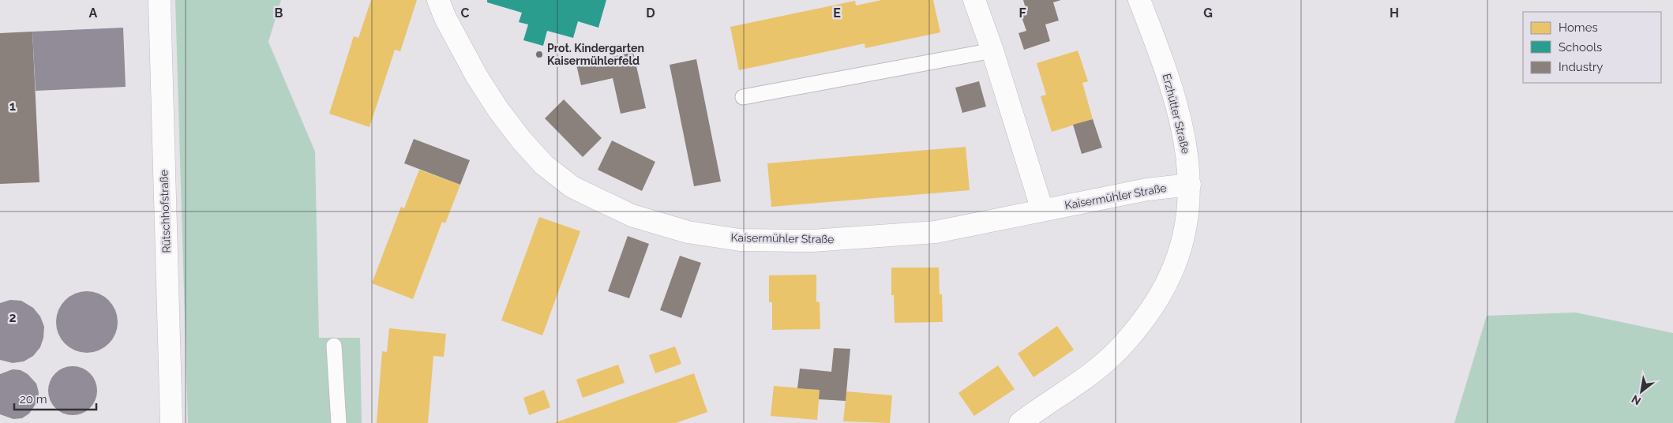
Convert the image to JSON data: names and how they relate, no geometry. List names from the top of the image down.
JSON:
{
  "streets": {
    "street": ["Erzhütter Straße", "Kaisermühler Straße", "Rütschhofstraße"]
  },
  "crossings": [
    ["Erzhütter Straße", "Kaisermühler Straße"]
  ],
  "places": ["Prot. Kindergarten Kaisermühlerfeld"],
  "legend": ["Homes", "Schools", "Industry"],
  "scale_bar": "20 m",
  "north": "bottom left",
  "grid": {
    "columns": [
      "A",
      "B",
      "C",
      "D",
      "E",
      "F",
      "G",
      "H"
    ],
    "rows": ["1", "2"]
  }
}
